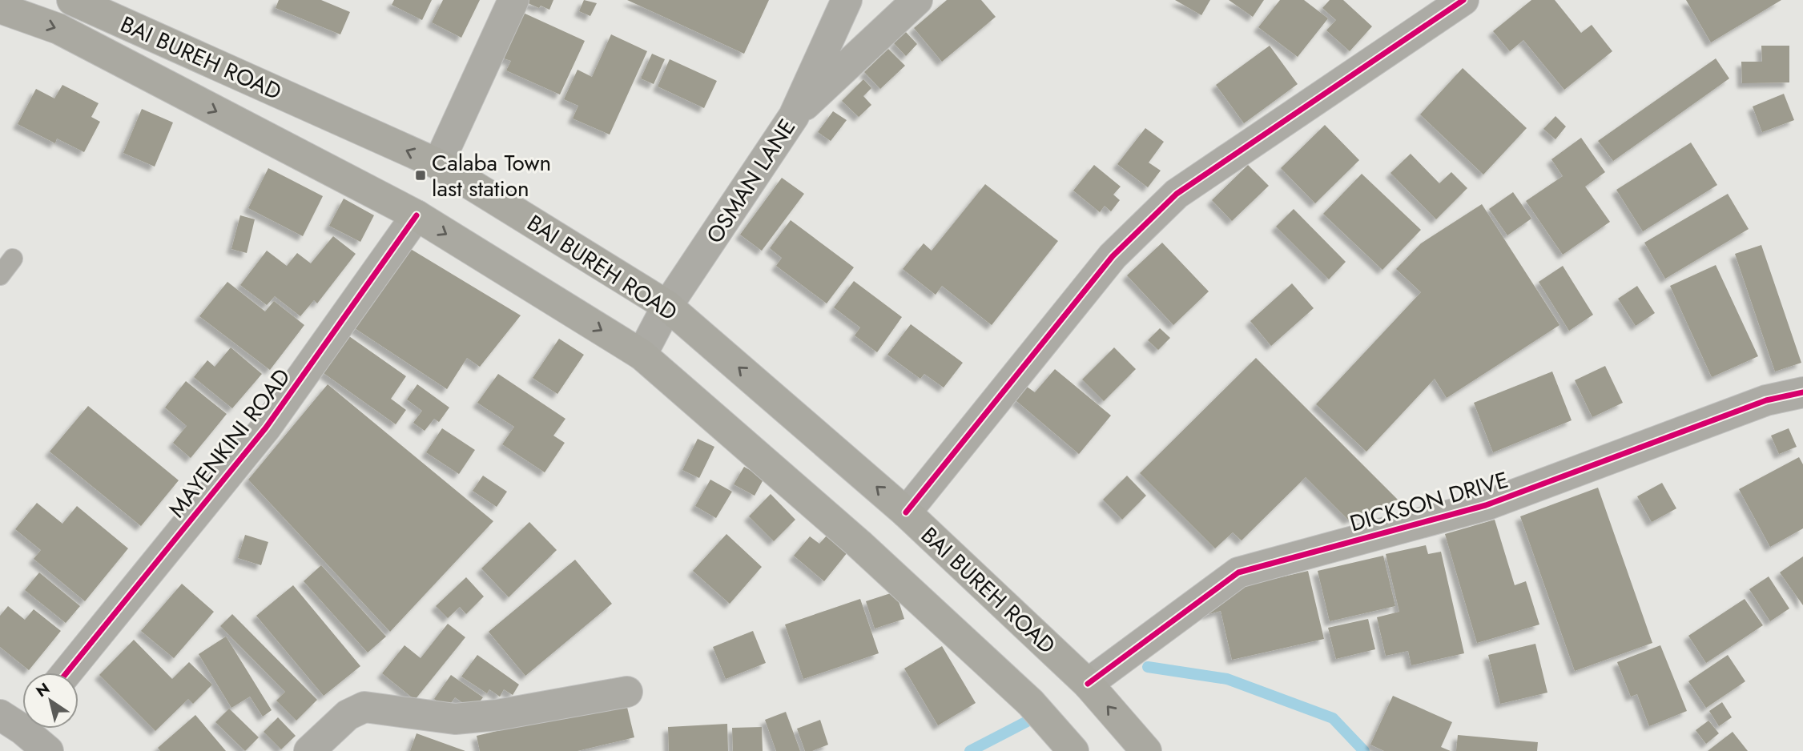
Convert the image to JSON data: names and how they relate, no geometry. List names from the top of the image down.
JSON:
{
  "streets": {
    "highway": ["BAI BUREH ROAD"],
    "street": ["OSMAN LANE", "MAYENKINI ROAD", "DICKSON DRIVE"]
  },
  "crossings": [
    ["BAI BUREH ROAD", "OSMAN LANE"],
    ["BAI BUREH ROAD", "MAYENKINI ROAD"],
    ["BAI BUREH ROAD", "DICKSON DRIVE"]
  ],
  "places": {
    "transit": ["Calaba Town last station"]
  },
  "north": "top left"
}
